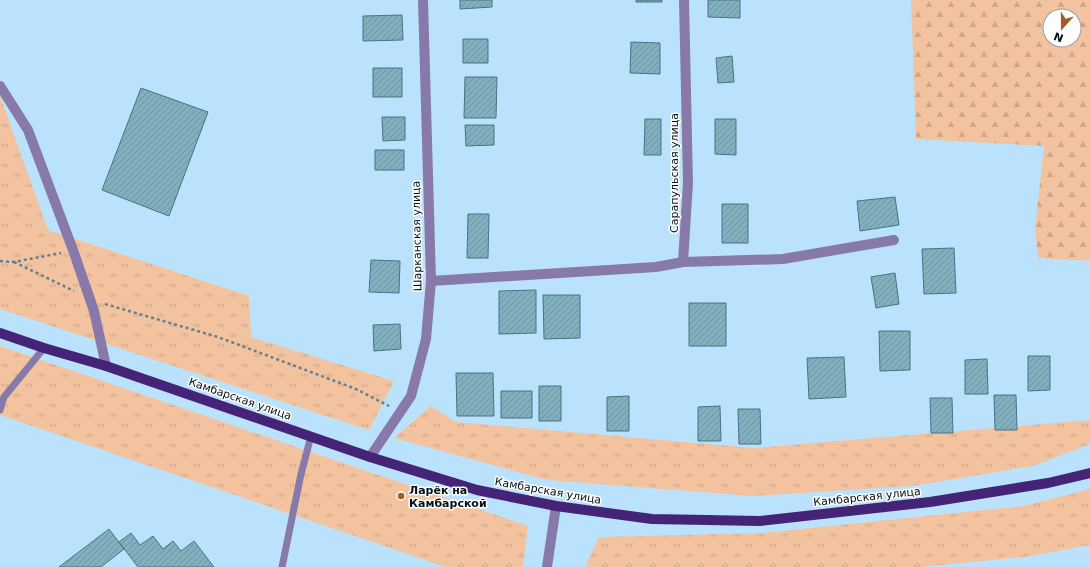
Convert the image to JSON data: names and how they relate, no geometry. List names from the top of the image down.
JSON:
{
  "streets": {
    "main road": ["Камбарская улица"],
    "street": ["Сарапульская улица", "Шарканская улица"]
  },
  "crossings": [
    ["Шарканская улица", "Камбарская улица"]
  ],
  "places": ["Ларёк на Камбарской"],
  "north": "bottom"
}
